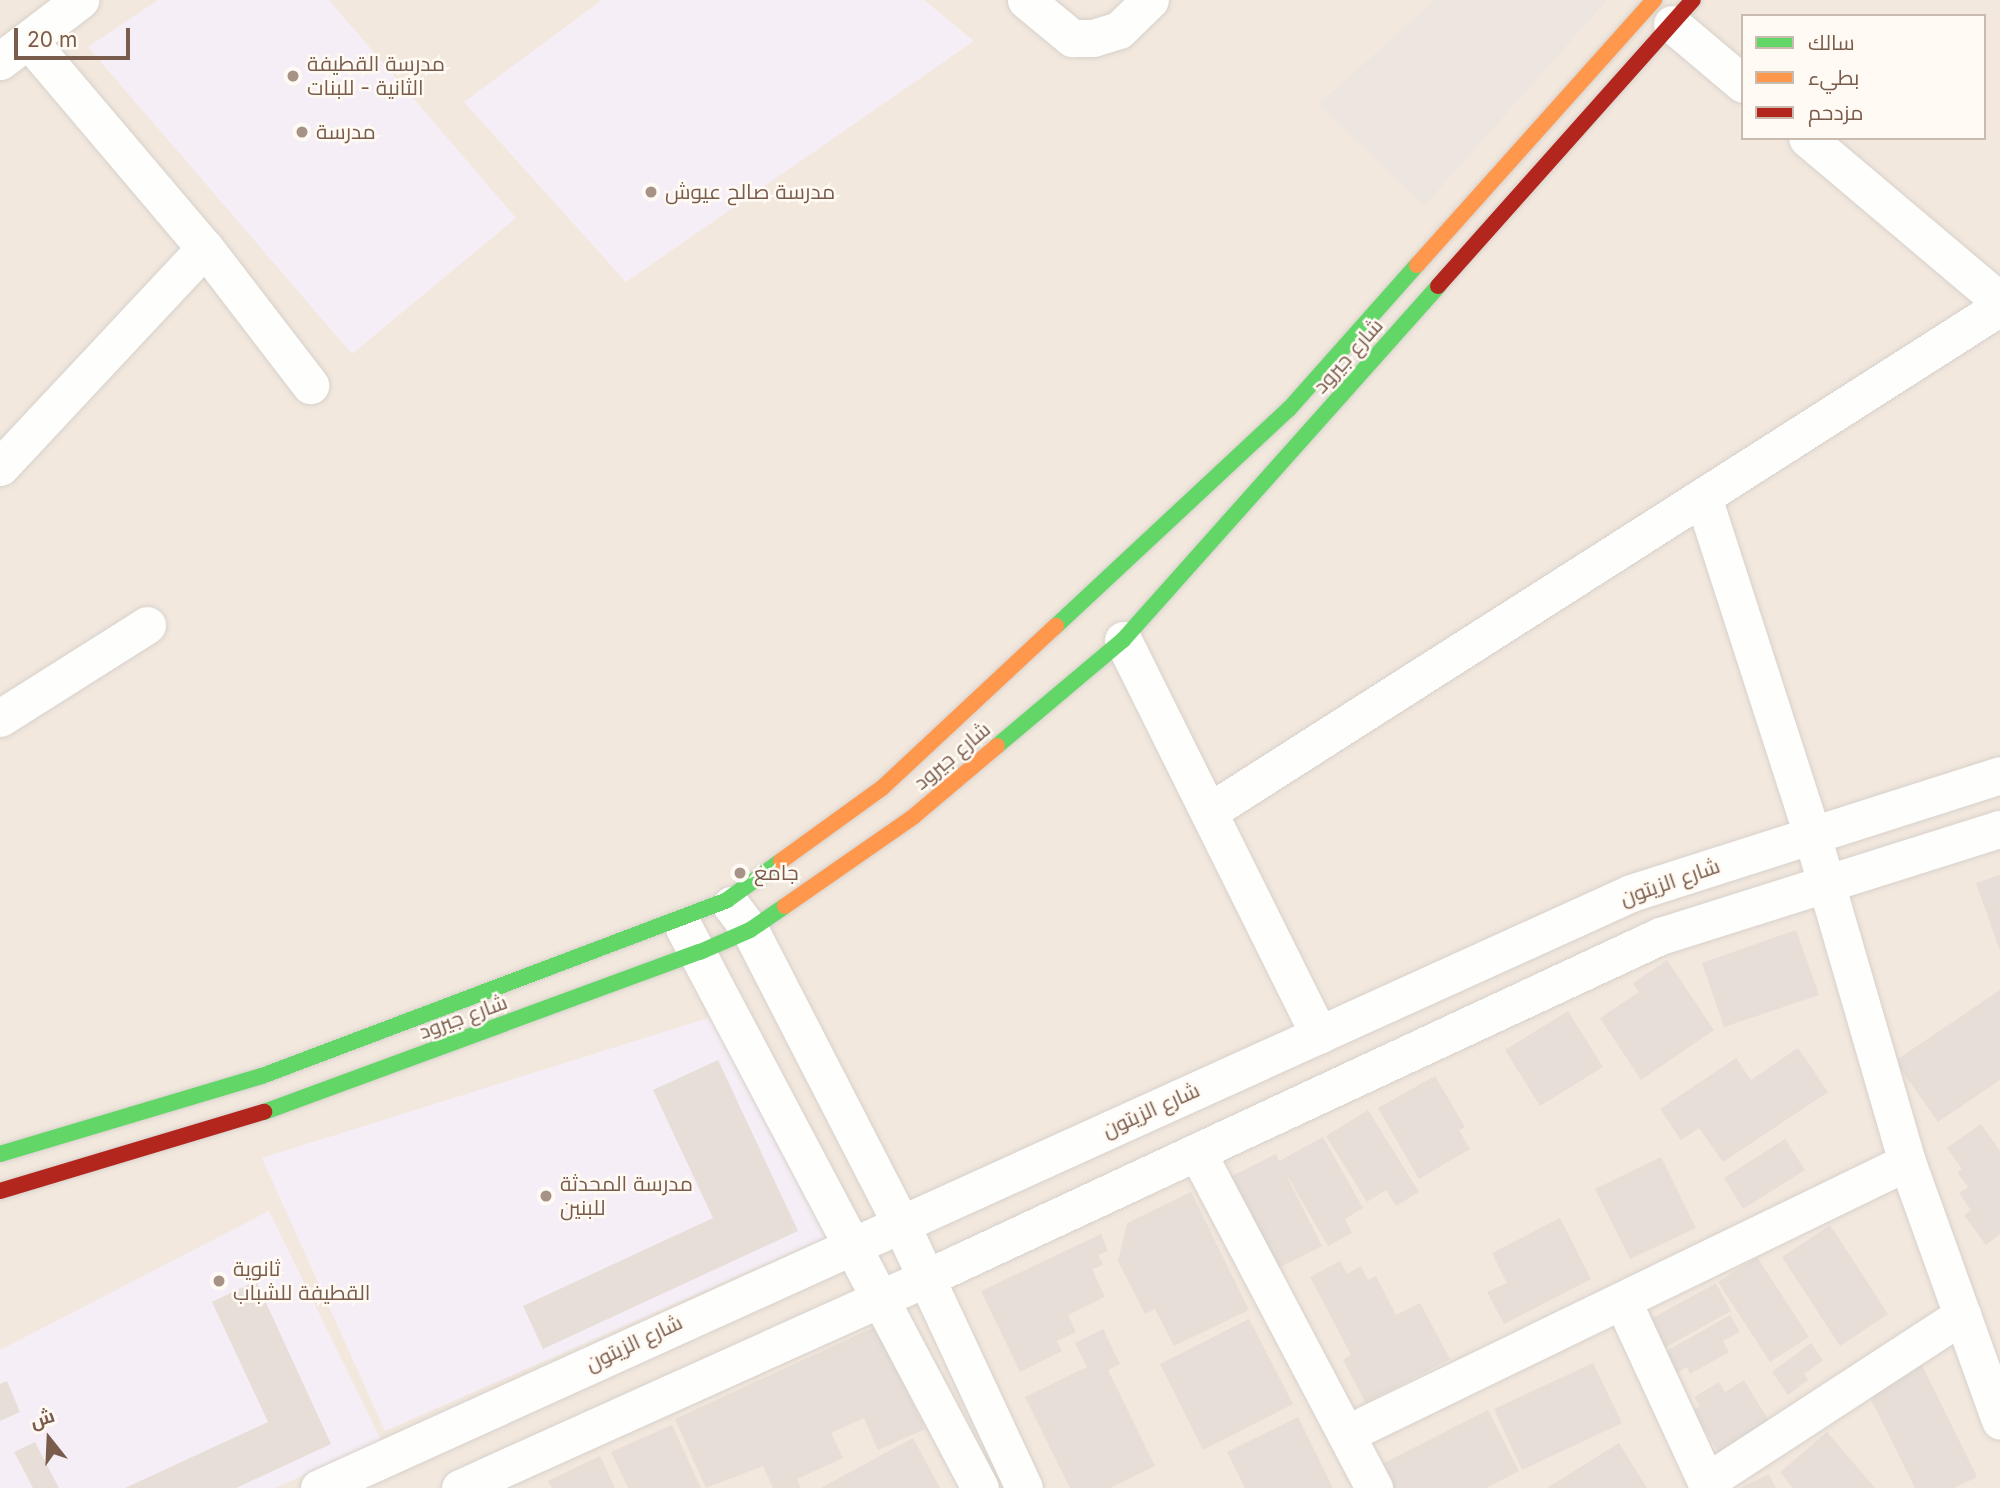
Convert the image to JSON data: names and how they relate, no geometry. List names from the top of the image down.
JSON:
{
  "streets": {
    "main road": ["شارع جيرود"],
    "street": ["شارع الزيتون"]
  },
  "places": [
    "مدرسة القطيفة الثانية - للبنات",
    "مدرسة",
    "مدرسة صالح عيوش",
    "جامع",
    "مدرسة المحدثة للبنين",
    "ثانوية القطيفة للشباب"
  ],
  "legend": ["سالك", "بطيء", "مزدحم"],
  "scale_bar": "20 m",
  "north": "top"
}
